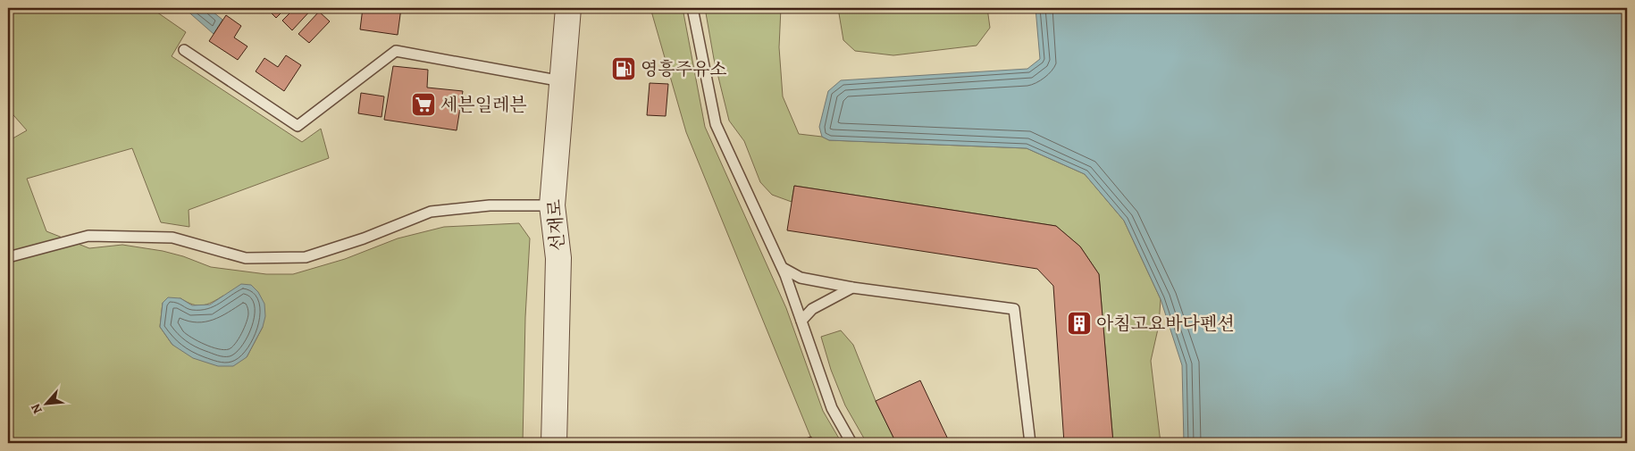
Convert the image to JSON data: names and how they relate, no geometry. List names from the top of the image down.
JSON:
{
  "streets": {
    "street": ["선재로"]
  },
  "places": {
    "fuel station": ["영흥주유소"],
    "supermarket": ["세븐일레븐"],
    "building": ["아침고요바다펜션"]
  },
  "north": "bottom left"
}
